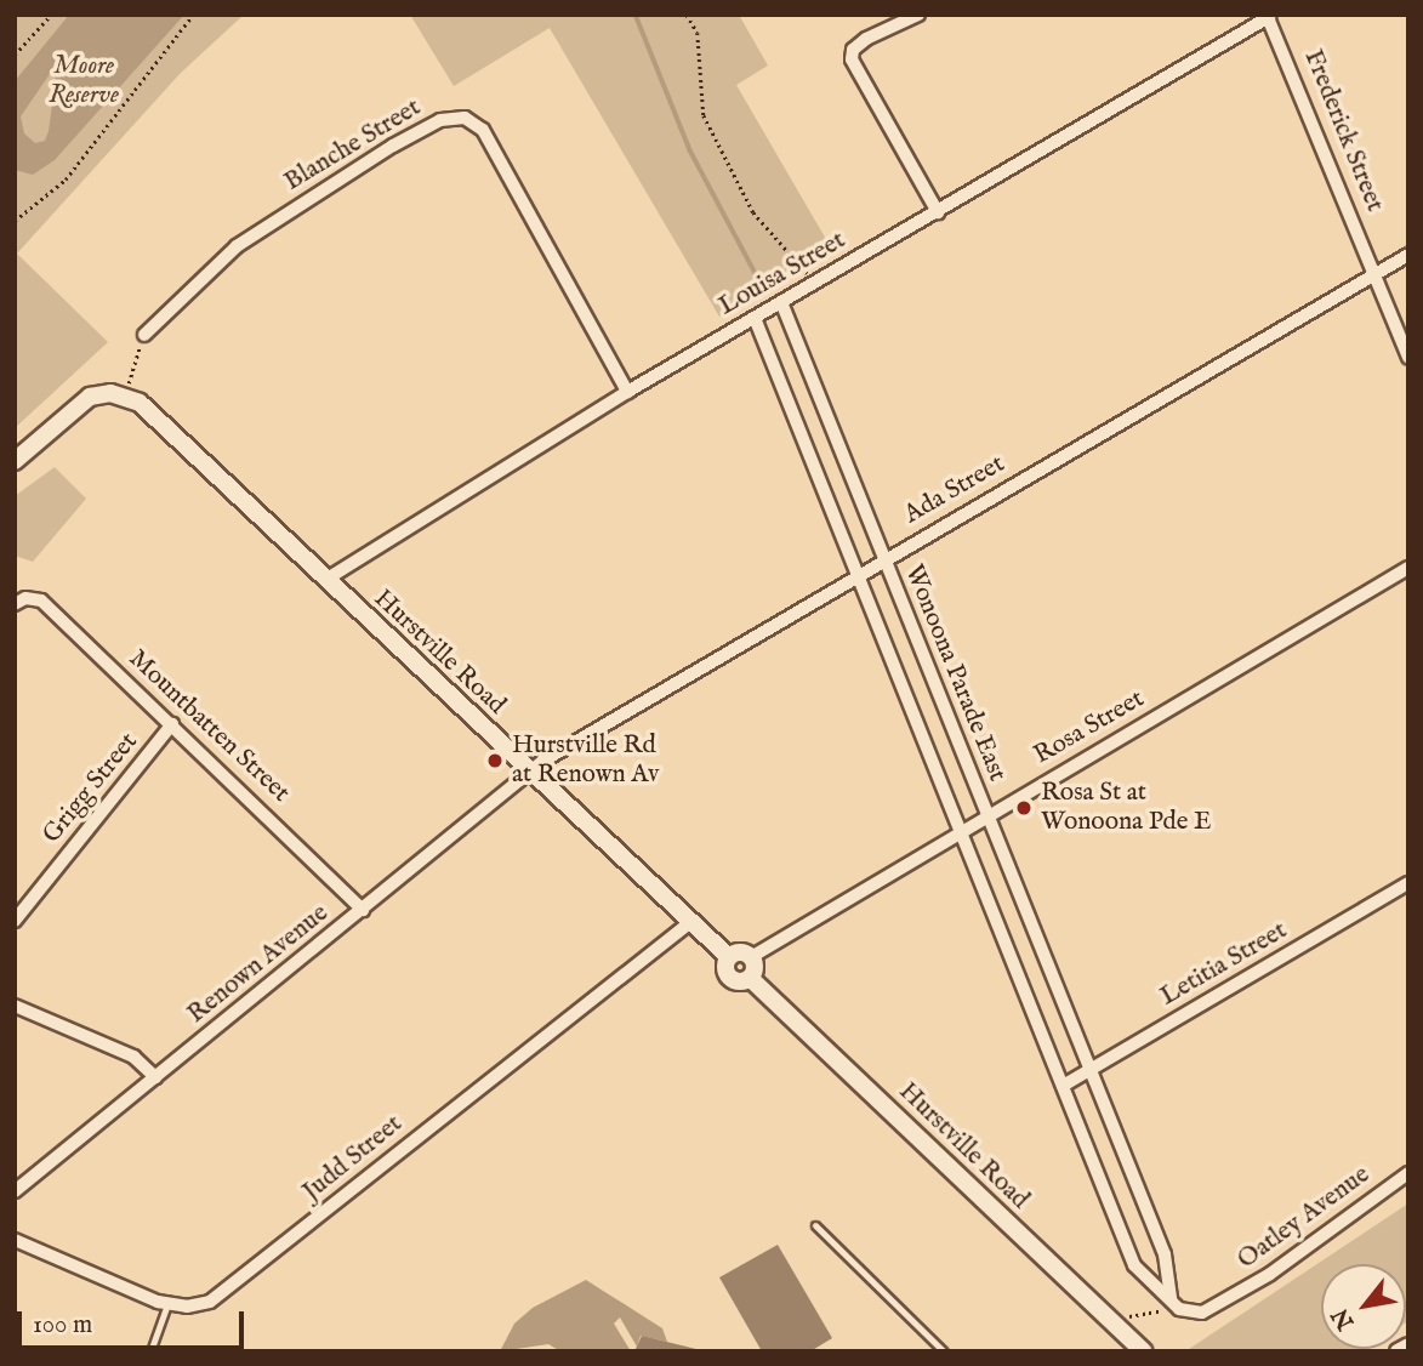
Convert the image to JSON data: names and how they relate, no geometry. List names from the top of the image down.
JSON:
{
  "streets": {
    "main road": ["Hurstville Road"],
    "street": [
      "Frederick Street",
      "Blanche Street",
      "Louisa Street",
      "Ada Street",
      "Wonoona Parade East",
      "Mountbatten Street",
      "Rosa Street",
      "Grigg Street",
      "Renown Avenue",
      "Letitia Street",
      "Judd Street",
      "Oatley Avenue"
    ]
  },
  "crossings": [
    ["Frederick Street", "Louisa Street"],
    ["Frederick Street", "Ada Street"],
    ["Blanche Street", "Louisa Street"],
    ["Louisa Street", "Hurstville Road"],
    ["Louisa Street", "Wonoona Parade East"],
    ["Ada Street", "Hurstville Road"],
    ["Ada Street", "Wonoona Parade East"],
    ["Ada Street", "Renown Avenue"],
    ["Hurstville Road", "Rosa Street"],
    ["Hurstville Road", "Renown Avenue"],
    ["Hurstville Road", "Judd Street"],
    ["Wonoona Parade East", "Rosa Street"],
    ["Wonoona Parade East", "Letitia Street"],
    ["Wonoona Parade East", "Oatley Avenue"],
    ["Mountbatten Street", "Grigg Street"],
    ["Mountbatten Street", "Renown Avenue"]
  ],
  "parks": ["Moore Reserve"],
  "places": ["Hurstville Rd at Renown Av", "Rosa St at Wonoona Pde E"],
  "scale_bar": "100 m",
  "north": "bottom left"
}
